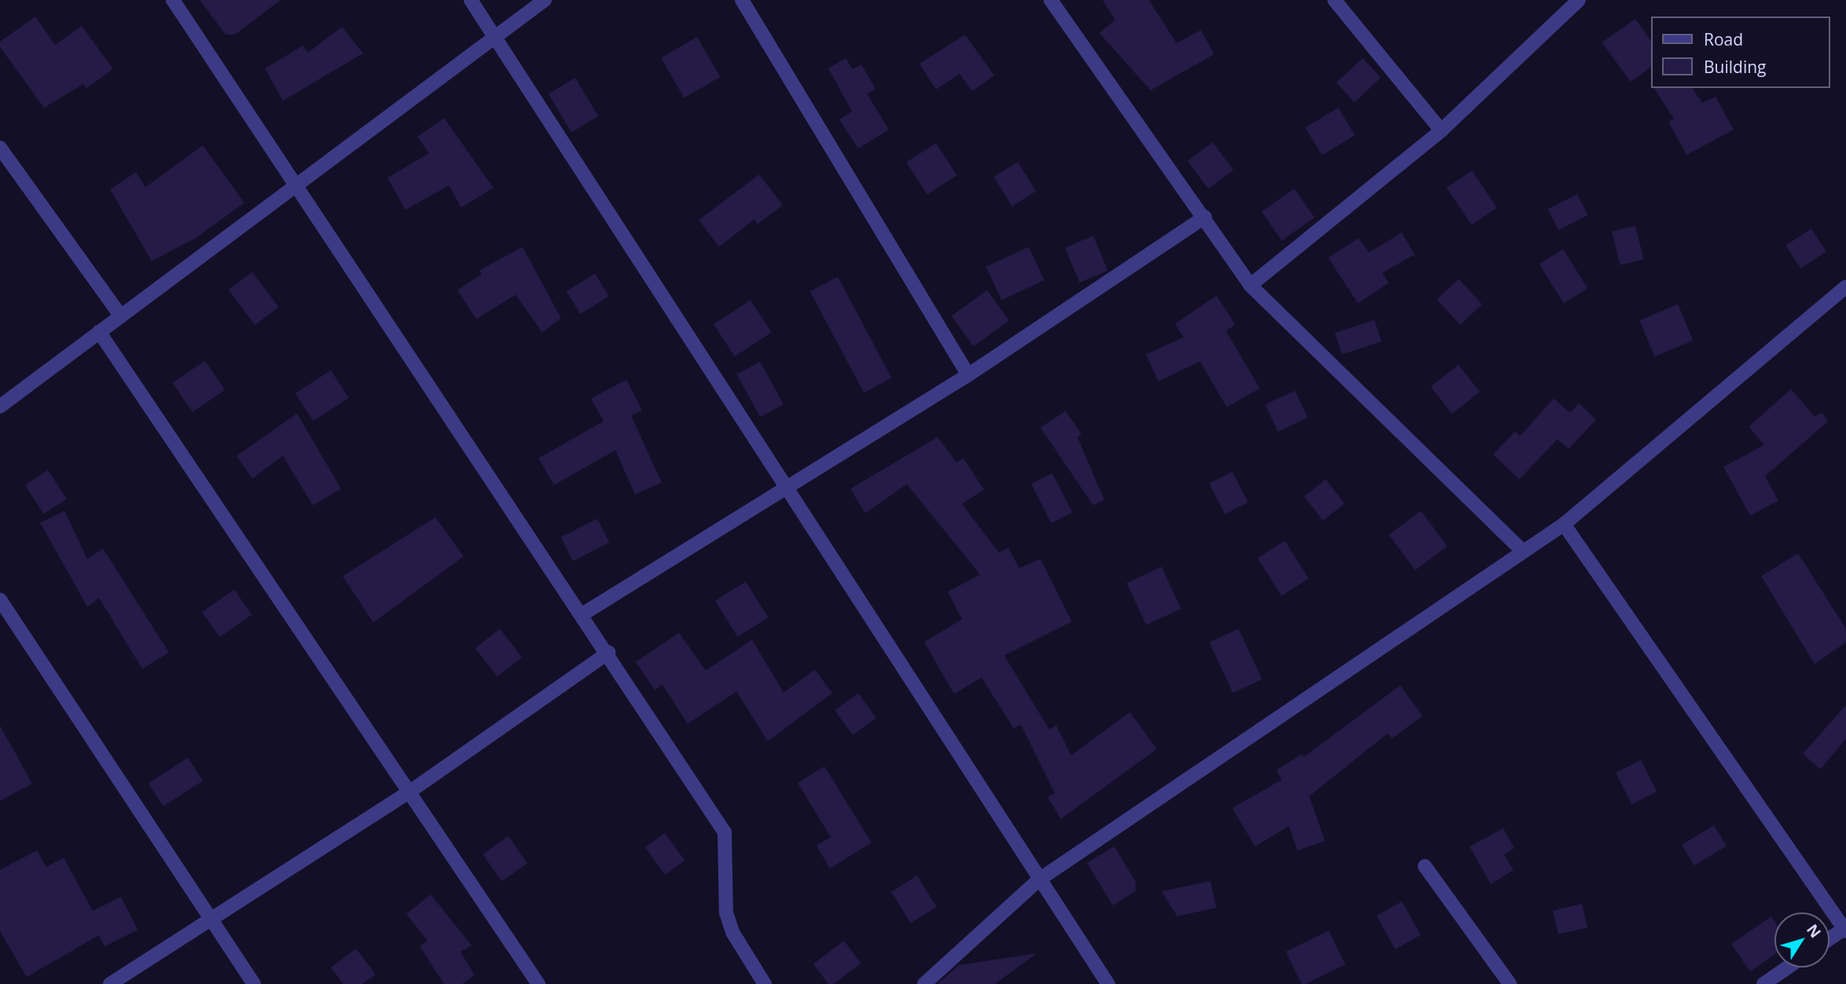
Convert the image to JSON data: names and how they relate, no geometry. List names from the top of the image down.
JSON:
{
  "legend": ["Road", "Building"],
  "north": "top right"
}
